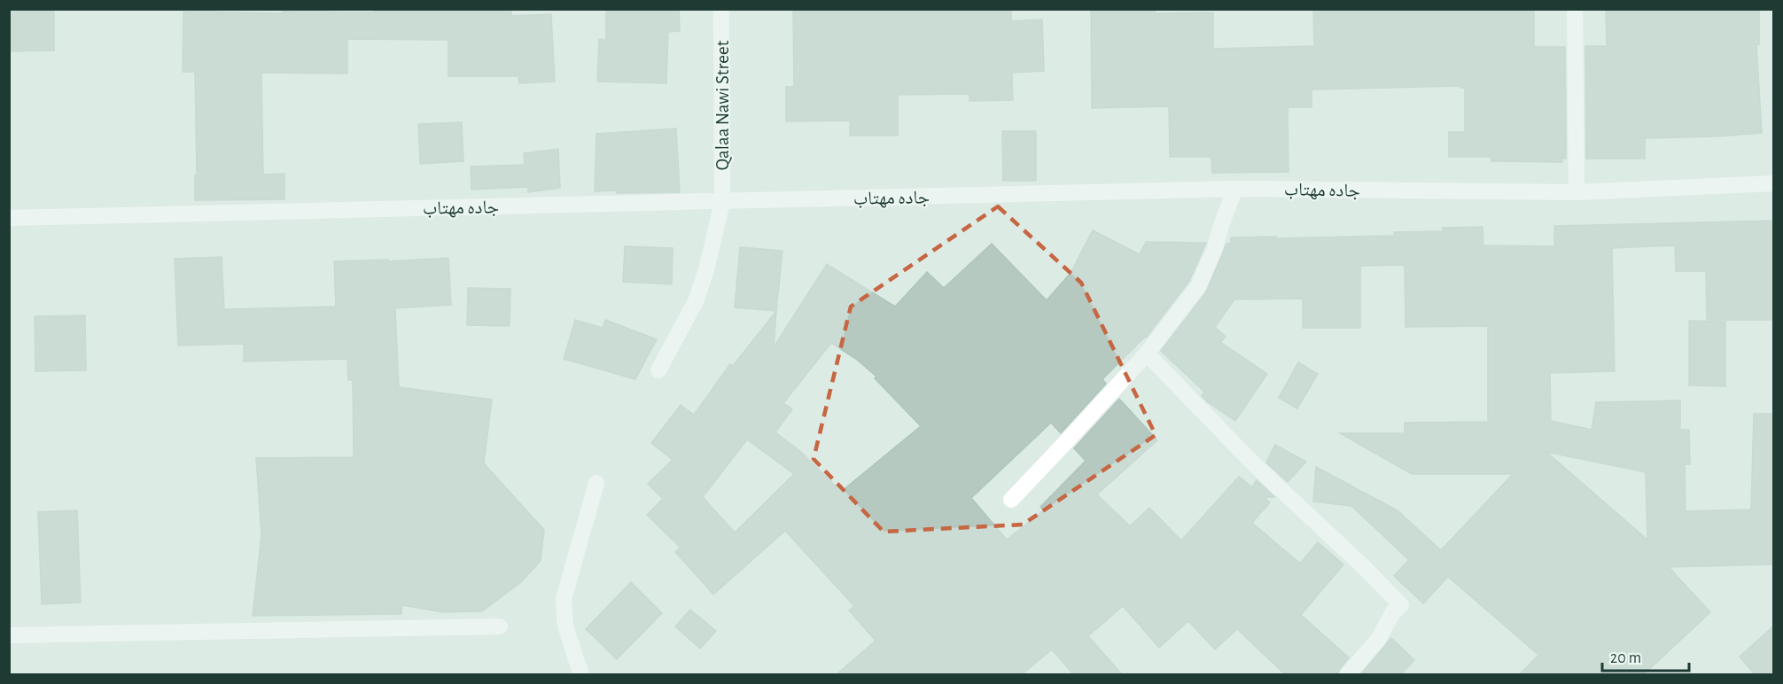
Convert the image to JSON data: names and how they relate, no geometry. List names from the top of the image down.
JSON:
{
  "streets": {
    "street": ["Qalaa Nawi Street", "جاده مهتاب"]
  },
  "crossings": [
    ["Qalaa Nawi Street", "جاده مهتاب"]
  ],
  "scale_bar": "20 m"
}
